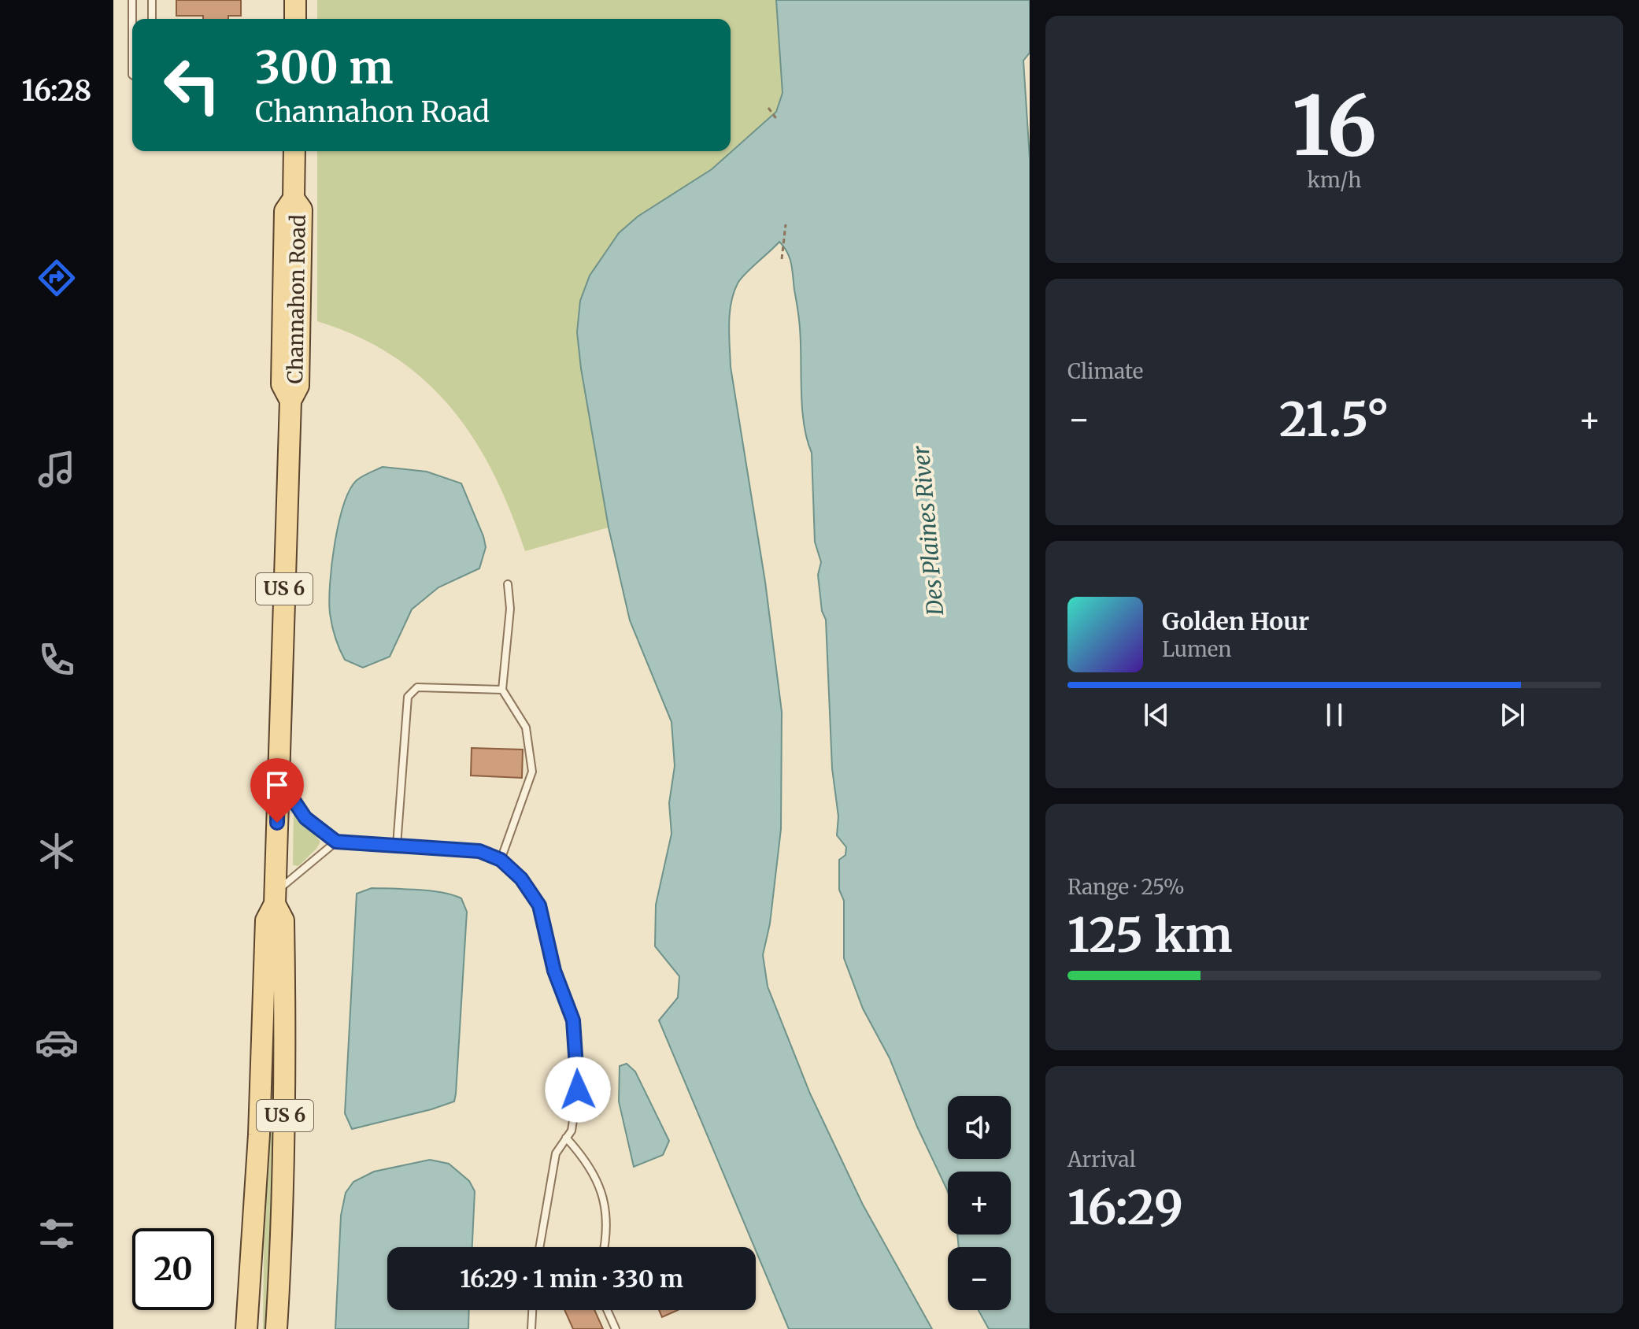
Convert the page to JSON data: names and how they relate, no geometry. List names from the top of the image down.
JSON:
{
  "streets": {
    "main road": ["Channahon Road", "US 6"]
  },
  "water": ["Des Plaines River"],
  "page": {
    "tabs": "16:28",
    "tile": [
      ["16", "km/h"],
      "Climate",
      ["Range · 25%", "125 km"],
      ["Arrival", "16:29"]
    ],
    "turn": ["300 m", "Channahon Road"],
    "heat": ["−", "21.5°", "+"],
    "song": ["Golden Hour", "Lumen"],
    "map_buttons": ["+", "−"],
    "limit": "20",
    "trip": "16:29 · 1 min · 330 m"
  }
}
